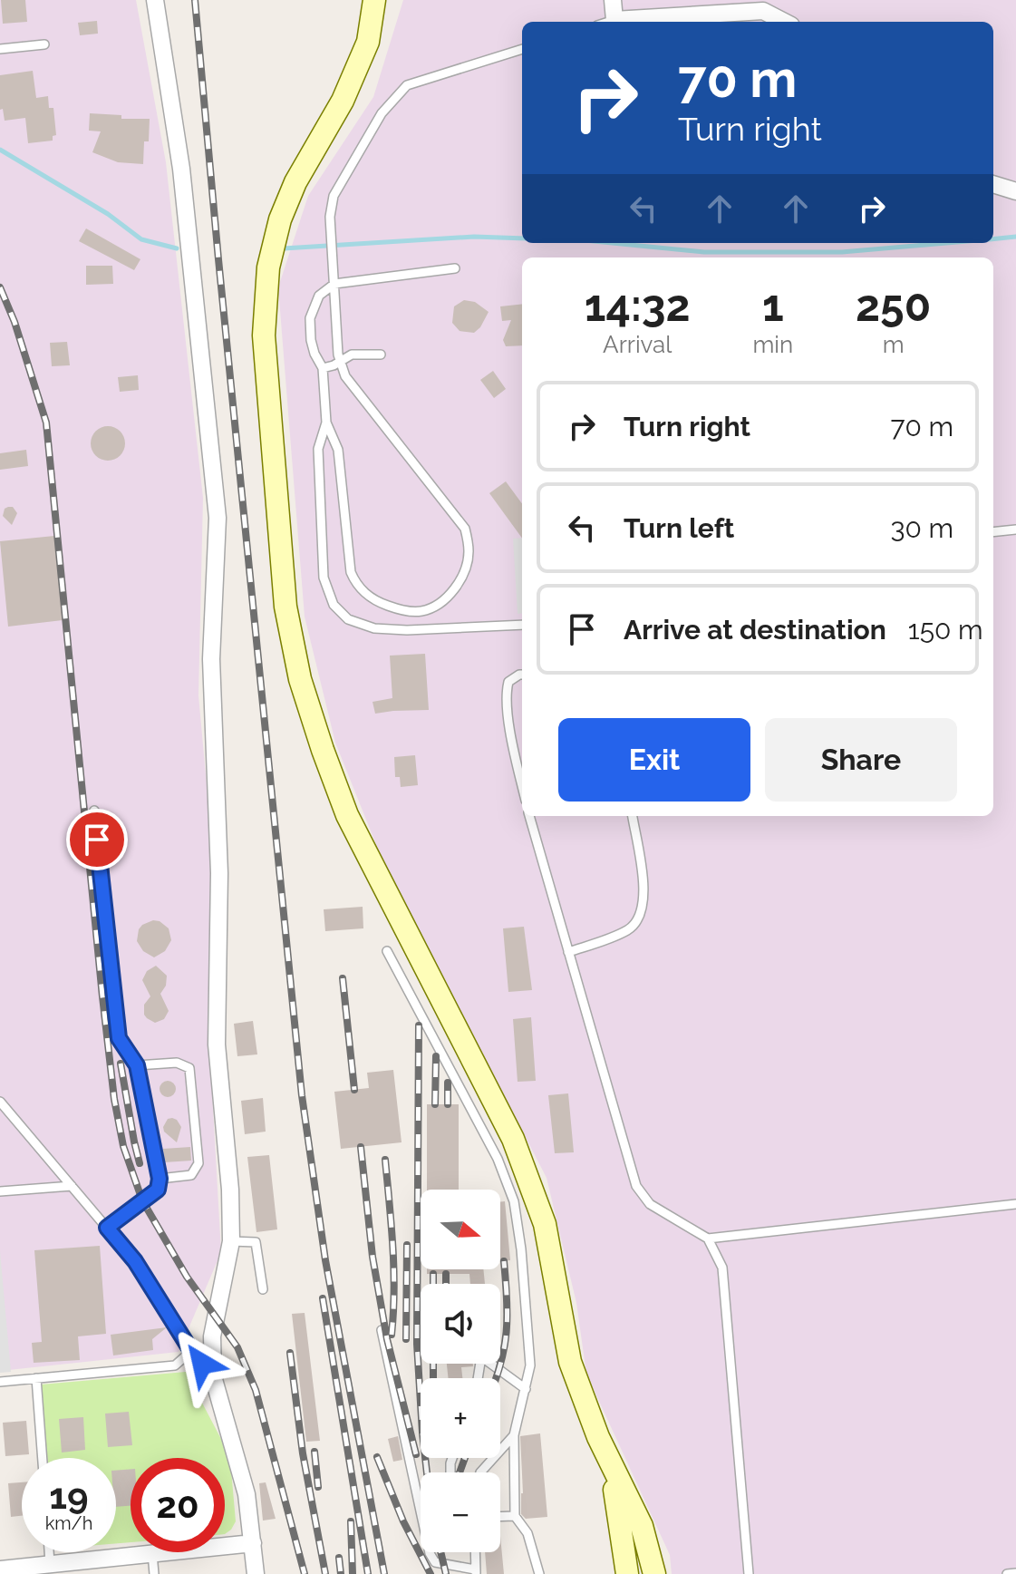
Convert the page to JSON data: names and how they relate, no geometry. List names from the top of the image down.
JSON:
{
  "north": "right",
  "page": {
    "turn": ["70 m", "Turn right"],
    "eta": [
      "14:32",
      "Arrival",
      "1",
      "min",
      "250",
      "m"
    ],
    "list": [
      {
        "name": "Turn right",
        "value": "70 m"
      },
      {
        "name": "Turn left",
        "value": "30 m"
      },
      {
        "name": "Arrive at destination",
        "value": "150 m"
      }
    ],
    "buttons": ["Exit", "Share"],
    "map_buttons": ["+", "−"],
    "speed": "19 km/h",
    "limit": "20"
  }
}
